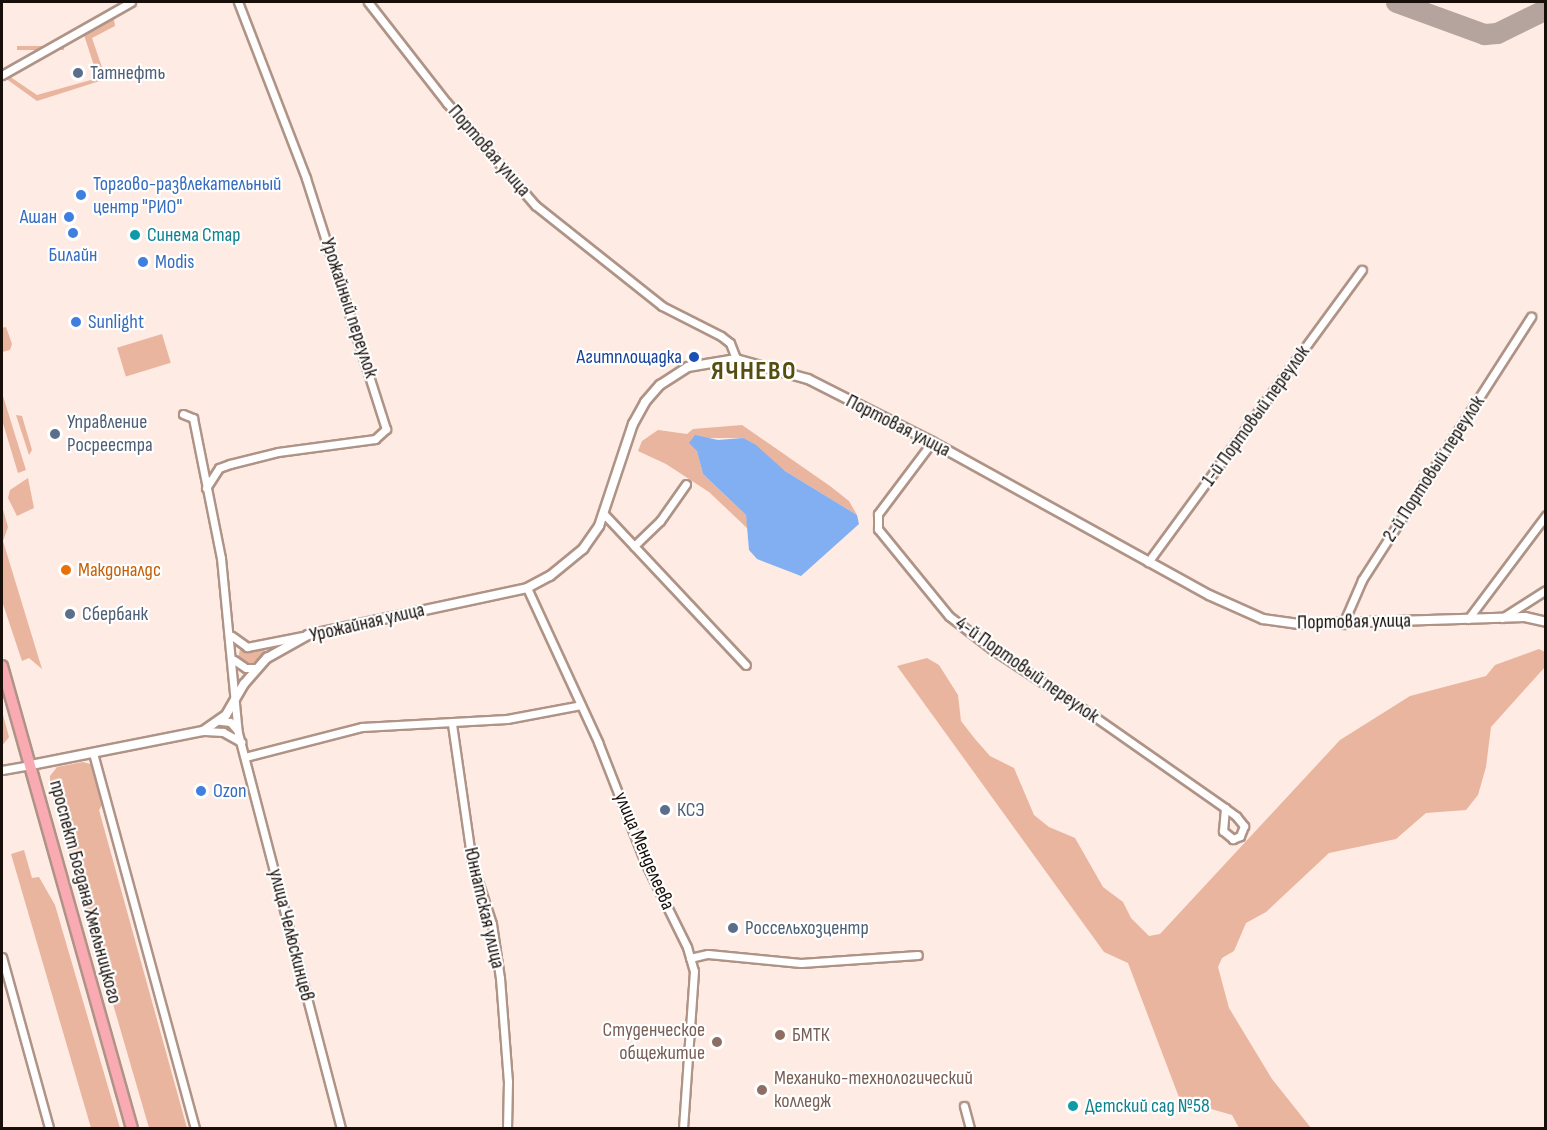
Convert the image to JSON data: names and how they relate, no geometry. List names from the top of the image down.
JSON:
{
  "streets": {
    "main road": ["проспект Богдана Хмельницкого"],
    "street": [
      "Портовая улица",
      "Урожайный переулок",
      "1-й Портовый переулок",
      "2-й Портовый переулок",
      "Урожайная улица",
      "4-й Портовый переулок",
      "улица Менделеева",
      "Юннатская улица",
      "улица Челюскинцев"
    ]
  },
  "crossings": [
    ["Портовая улица", "1-й Портовый переулок"],
    ["Портовая улица", "2-й Портовый переулок"],
    ["Портовая улица", "Урожайная улица"],
    ["Портовая улица", "4-й Портовый переулок"],
    ["Урожайная улица", "улица Менделеева"],
    ["Урожайная улица", "проспект Богдана Хмельницкого"],
    ["Урожайная улица", "улица Челюскинцев"]
  ],
  "districts": ["ЯЧНЕВО"],
  "places": [
    "Татнефть",
    "Торгово-развлекательный центр \"РИО\"",
    "Ашан",
    "Билайн",
    "Синема Стар",
    "Modis",
    "Sunlight",
    "Агитплощадка",
    "Управление Росреестра",
    "Макдоналдс",
    "Сбербанк",
    "Ozon",
    "КСЭ",
    "Россельхозцентр",
    "БМТК",
    "Студенческое общежитие",
    "Механико-технологический колледж",
    "Детский сад №58"
  ]
}
